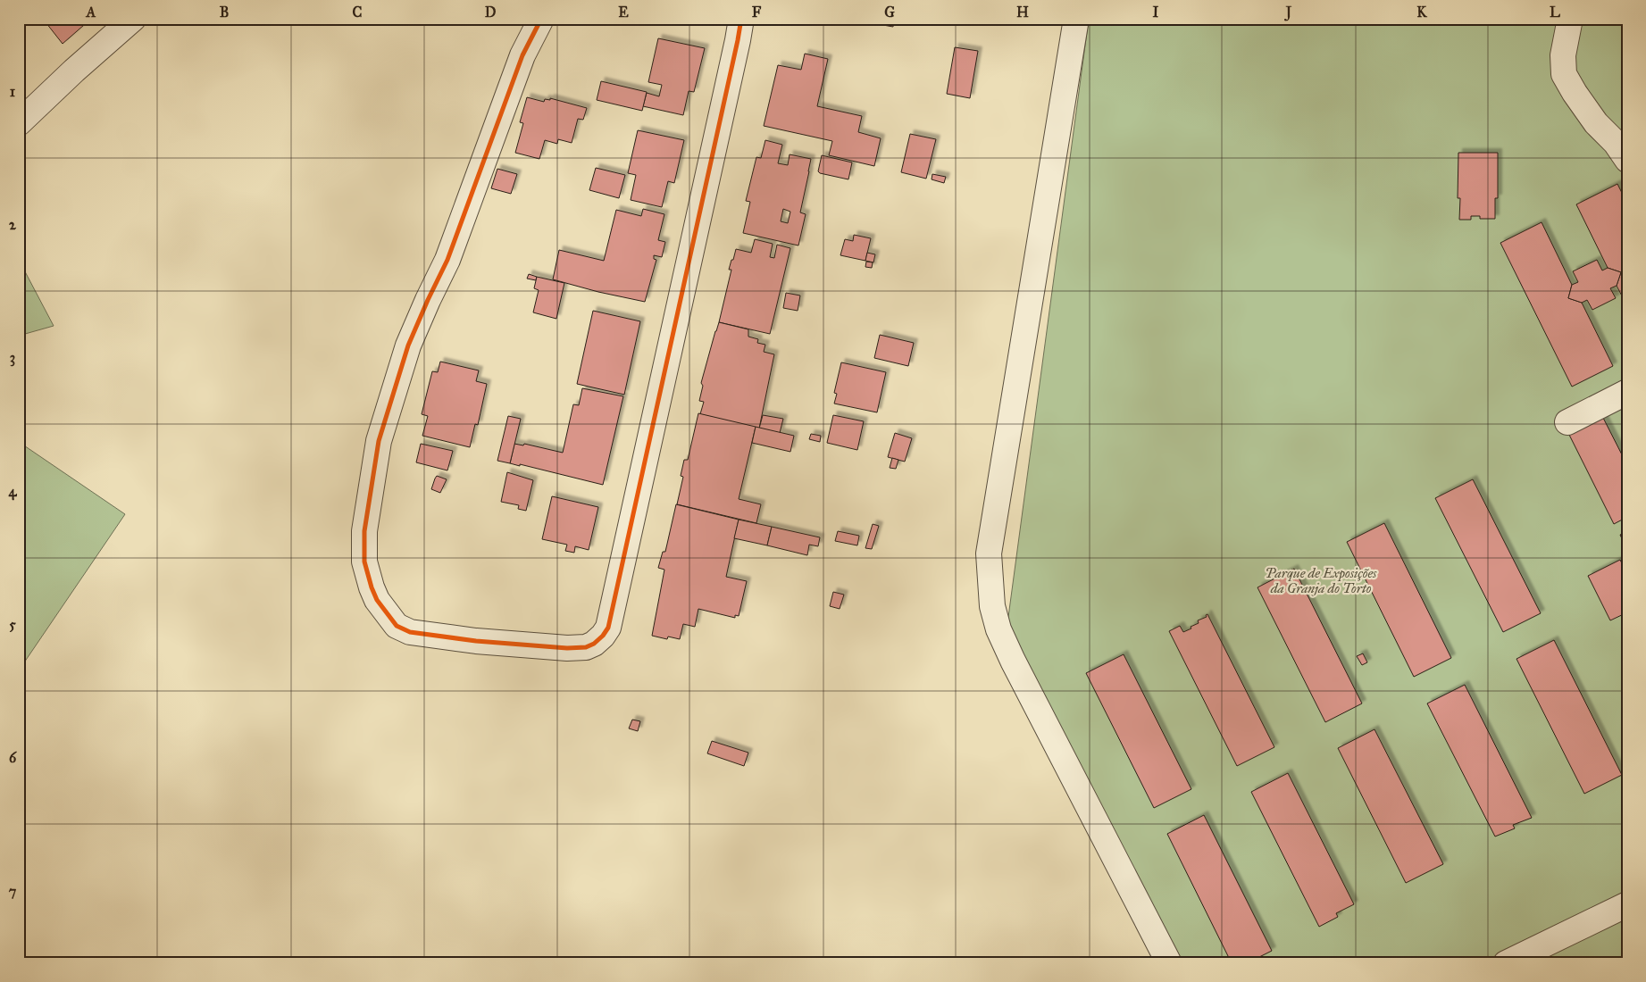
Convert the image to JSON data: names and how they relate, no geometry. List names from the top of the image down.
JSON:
{
  "parks": ["Parque de Exposições da Granja do Torto"],
  "grid": {
    "columns": [
      "A",
      "B",
      "C",
      "D",
      "E",
      "F",
      "G",
      "H",
      "I",
      "J",
      "K",
      "L"
    ],
    "rows": [
      "1",
      "2",
      "3",
      "4",
      "5",
      "6",
      "7"
    ]
  }
}
